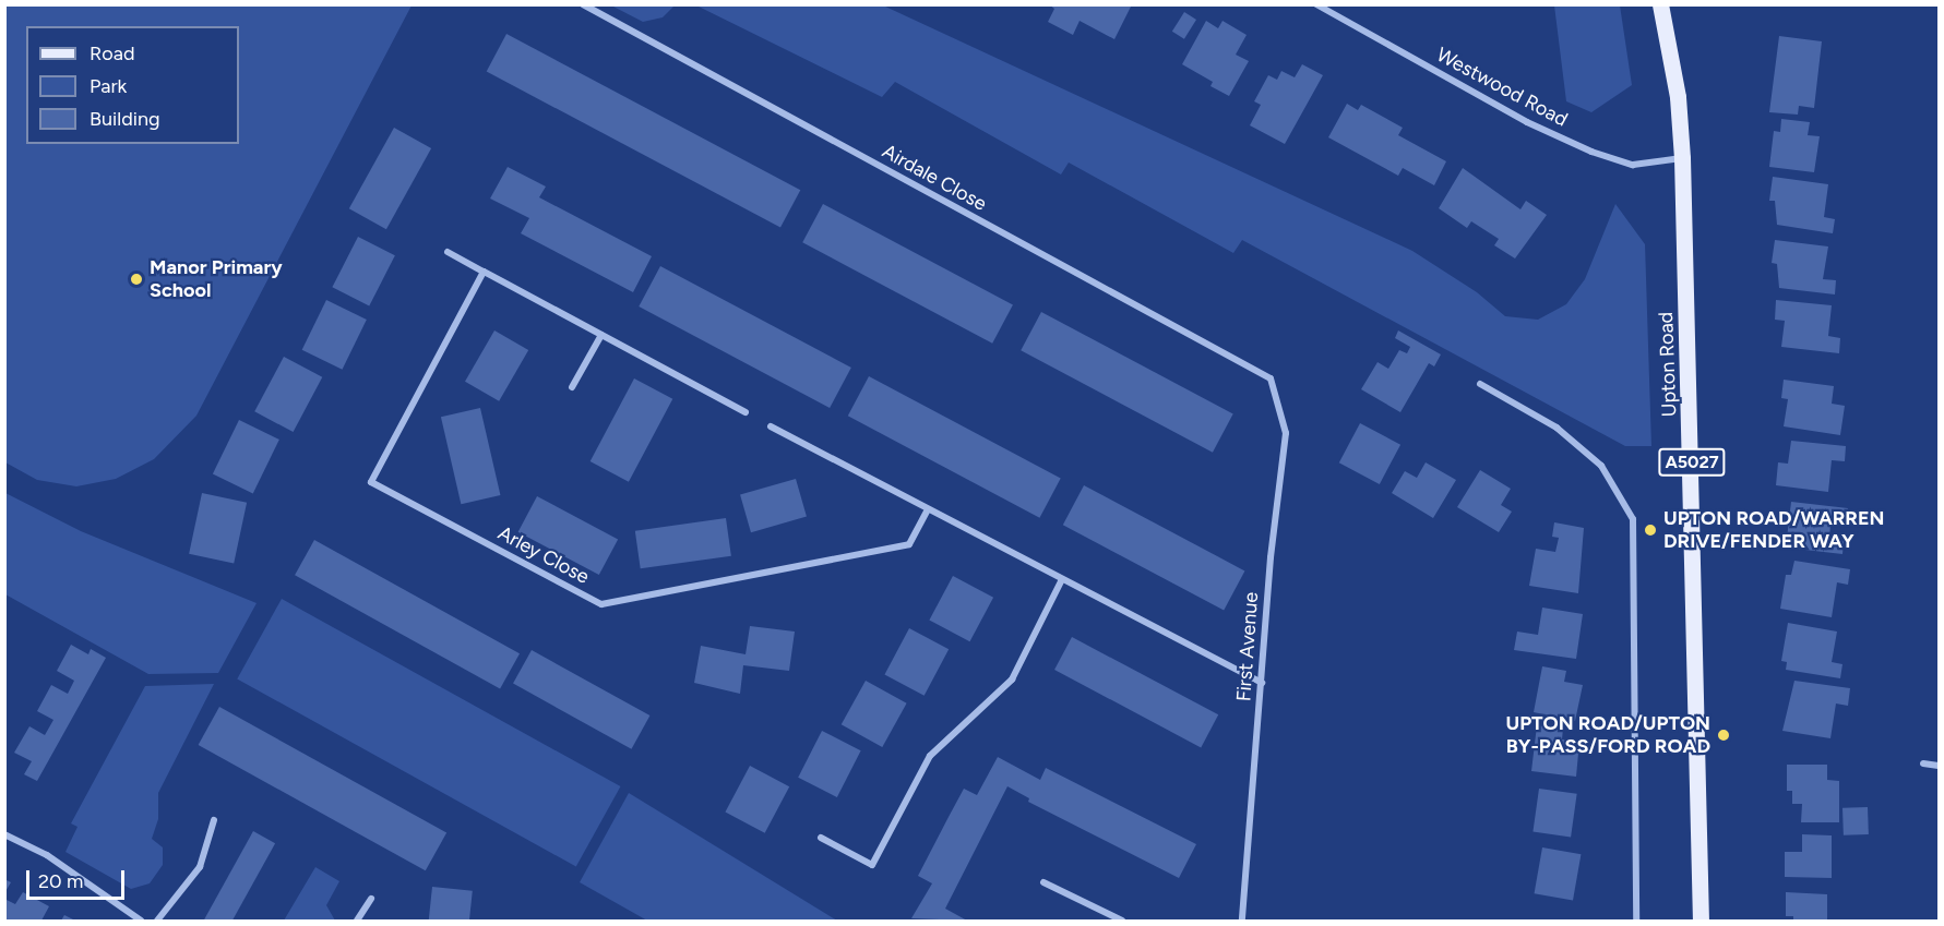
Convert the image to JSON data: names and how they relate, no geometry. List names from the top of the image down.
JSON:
{
  "streets": {
    "main road": ["Upton Road", "A5027"],
    "street": [
      "Westwood Road",
      "Airdale Close",
      "Arley Close",
      "First Avenue"
    ]
  },
  "crossings": [
    ["Westwood Road", "Upton Road"],
    ["Airdale Close", "First Avenue"]
  ],
  "places": ["Manor Primary School", "UPTON ROAD/WARREN DRIVE/FENDER WAY", "UPTON ROAD/UPTON BY-PASS/FORD ROAD"],
  "legend": ["Road", "Park", "Building"],
  "scale_bar": "20 m"
}
